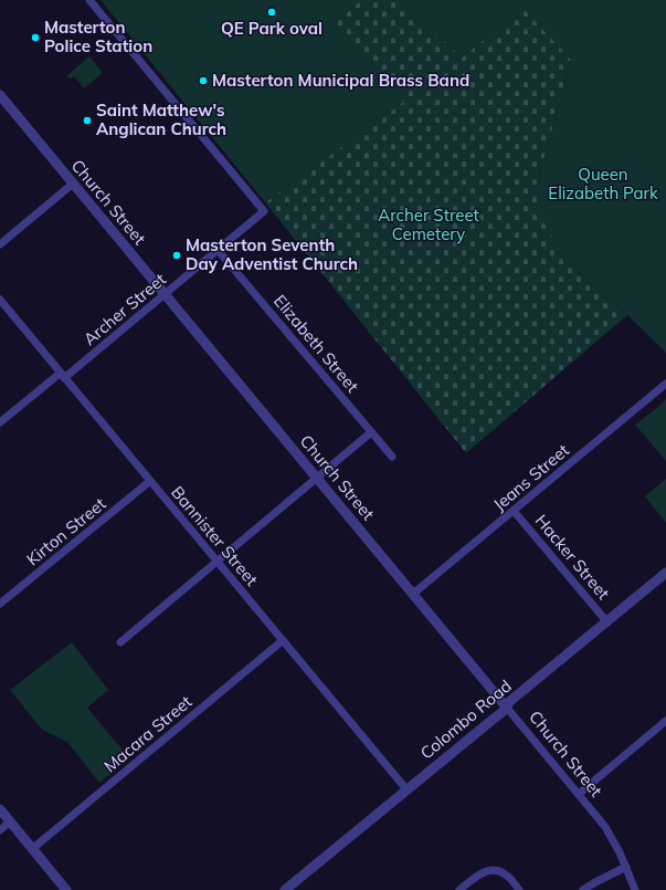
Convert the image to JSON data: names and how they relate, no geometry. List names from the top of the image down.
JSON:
{
  "streets": {
    "street": [
      "Church Street",
      "Archer Street",
      "Elizabeth Street",
      "Jeans Street",
      "Kirton Street",
      "Bannister Street",
      "Hacker Street",
      "Colombo Road",
      "Macara Street"
    ]
  },
  "crossings": [
    ["Church Street", "Archer Street"],
    ["Church Street", "Jeans Street"],
    ["Church Street", "Colombo Road"],
    ["Archer Street", "Elizabeth Street"],
    ["Archer Street", "Bannister Street"],
    ["Jeans Street", "Hacker Street"],
    ["Kirton Street", "Bannister Street"],
    ["Bannister Street", "Colombo Road"],
    ["Bannister Street", "Macara Street"],
    ["Hacker Street", "Colombo Road"]
  ],
  "parks": ["Queen Elizabeth Park", "Archer Street Cemetery"],
  "places": [
    "QE Park oval",
    "Masterton Police Station",
    "Masterton Municipal Brass Band",
    "Saint Matthew's Anglican Church",
    "Masterton Seventh Day Adventist Church"
  ]
}
